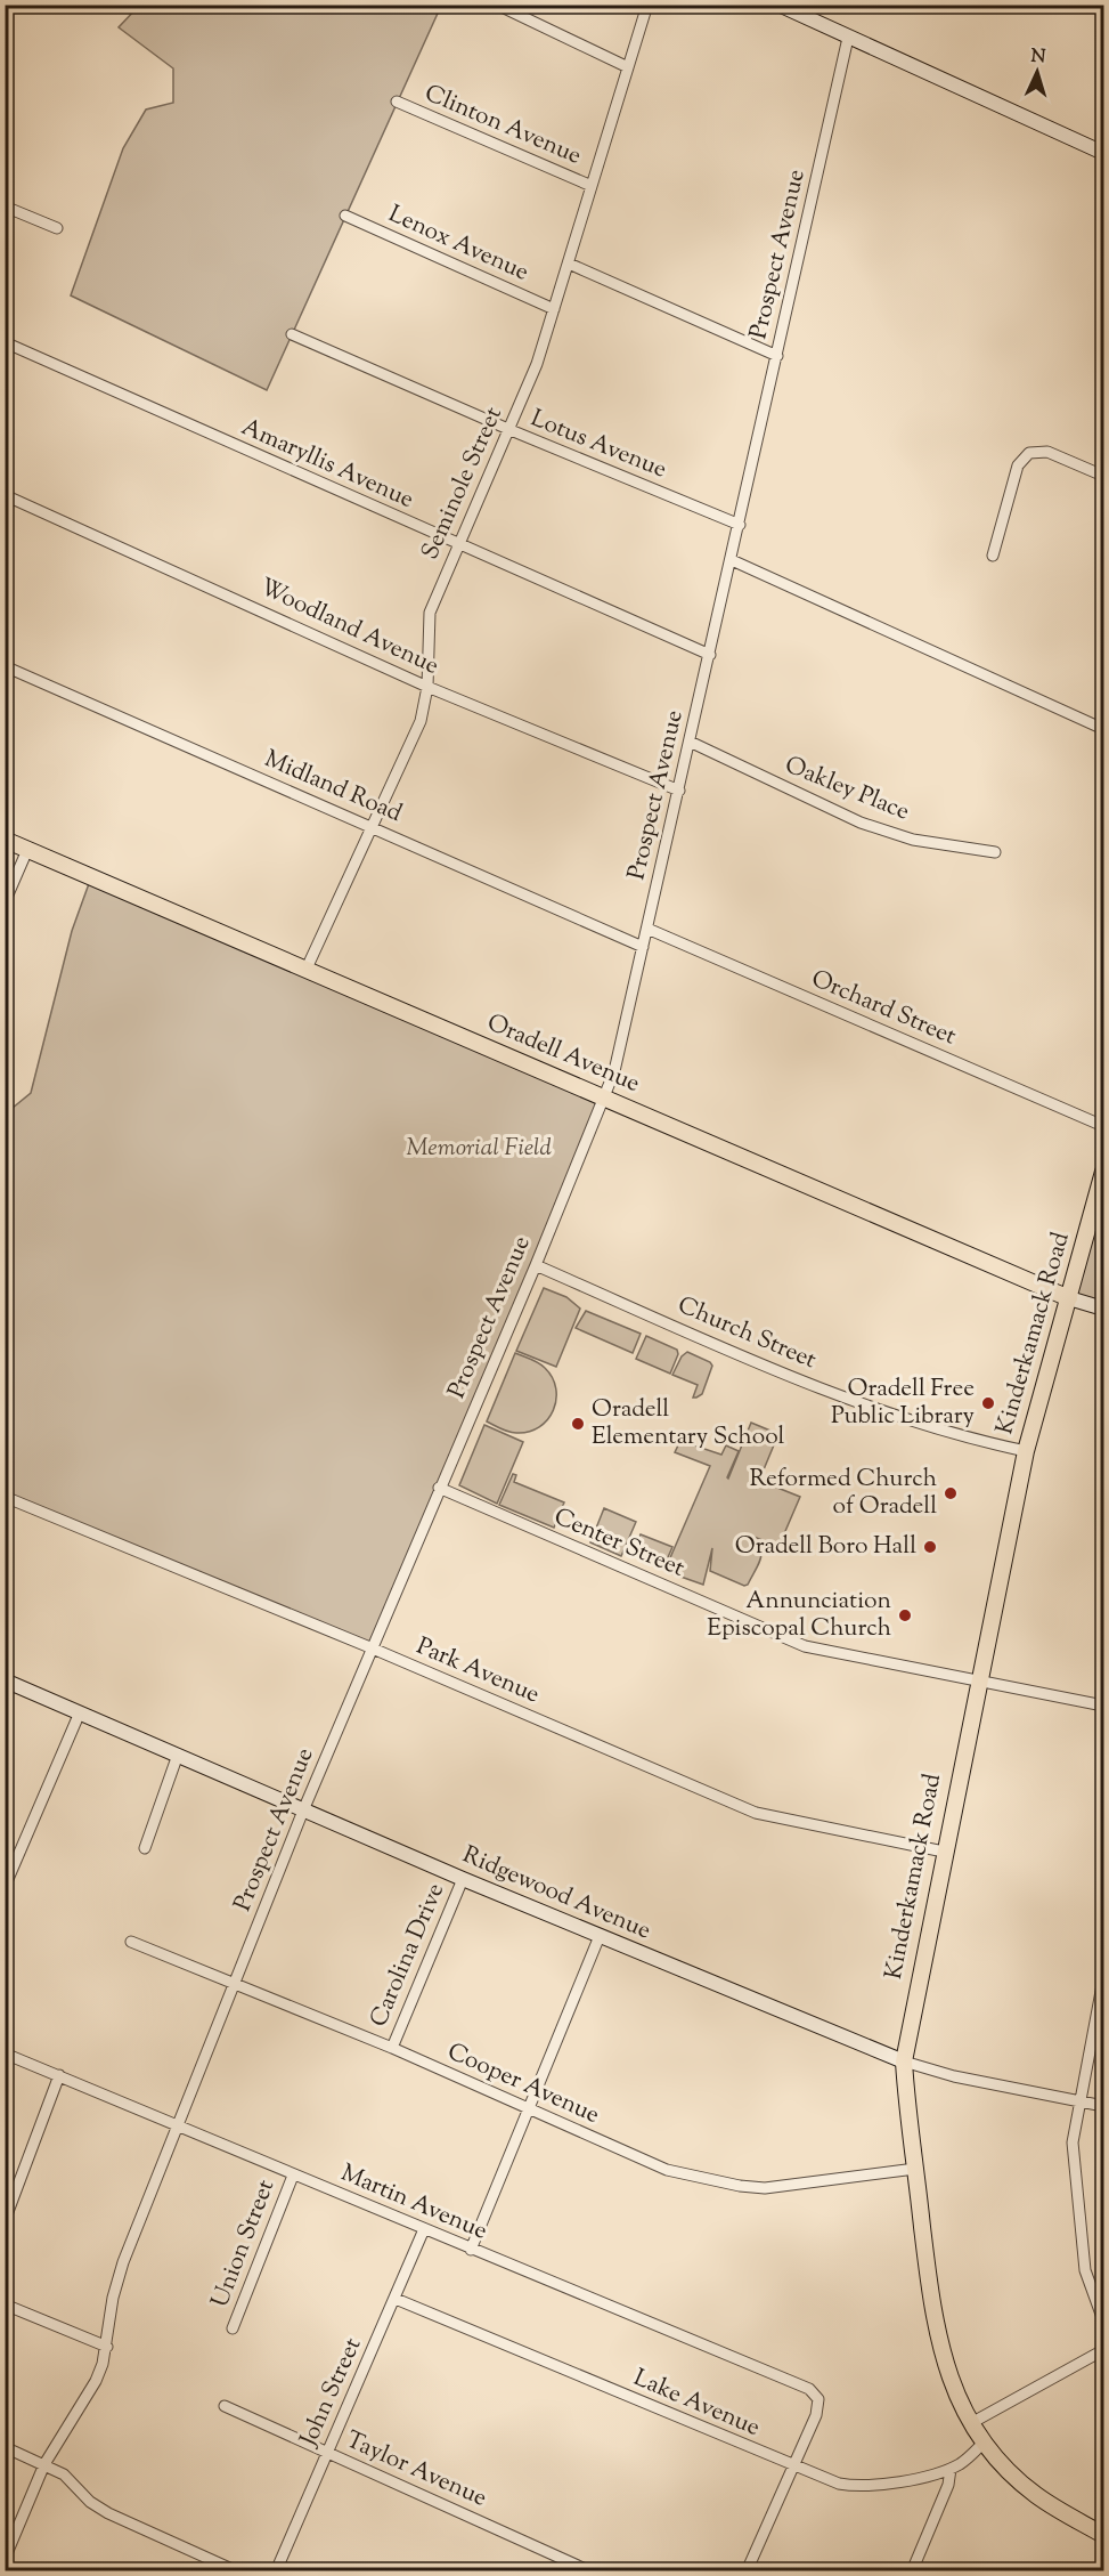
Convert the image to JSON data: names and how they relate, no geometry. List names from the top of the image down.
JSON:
{
  "streets": {
    "main road": ["Oradell Avenue", "Kinderkamack Road"],
    "street": [
      "Clinton Avenue",
      "Lenox Avenue",
      "Prospect Avenue",
      "Lotus Avenue",
      "Amaryllis Avenue",
      "Seminole Street",
      "Woodland Avenue",
      "Midland Road",
      "Oakley Place",
      "Orchard Street",
      "Church Street",
      "Center Street",
      "Park Avenue",
      "Ridgewood Avenue",
      "Carolina Drive",
      "Cooper Avenue",
      "Martin Avenue",
      "Union Street",
      "John Street",
      "Lake Avenue",
      "Taylor Avenue"
    ]
  },
  "crossings": [
    ["Clinton Avenue", "Seminole Street"],
    ["Lenox Avenue", "Seminole Street"],
    ["Prospect Avenue", "Lotus Avenue"],
    ["Prospect Avenue", "Amaryllis Avenue"],
    ["Prospect Avenue", "Woodland Avenue"],
    ["Prospect Avenue", "Midland Road"],
    ["Prospect Avenue", "Oakley Place"],
    ["Prospect Avenue", "Orchard Street"],
    ["Prospect Avenue", "Oradell Avenue"],
    ["Prospect Avenue", "Church Street"],
    ["Prospect Avenue", "Center Street"],
    ["Prospect Avenue", "Park Avenue"],
    ["Prospect Avenue", "Ridgewood Avenue"],
    ["Prospect Avenue", "Cooper Avenue"],
    ["Prospect Avenue", "Martin Avenue"],
    ["Lotus Avenue", "Seminole Street"],
    ["Amaryllis Avenue", "Seminole Street"],
    ["Seminole Street", "Woodland Avenue"],
    ["Seminole Street", "Midland Road"],
    ["Seminole Street", "Oradell Avenue"],
    ["Oradell Avenue", "Kinderkamack Road"],
    ["Church Street", "Kinderkamack Road"],
    ["Kinderkamack Road", "Center Street"],
    ["Kinderkamack Road", "Park Avenue"],
    ["Kinderkamack Road", "Ridgewood Avenue"],
    ["Kinderkamack Road", "Cooper Avenue"],
    ["Kinderkamack Road", "Lake Avenue"],
    ["Ridgewood Avenue", "Carolina Drive"],
    ["Carolina Drive", "Cooper Avenue"],
    ["Martin Avenue", "Union Street"],
    ["Martin Avenue", "John Street"],
    ["Martin Avenue", "Lake Avenue"],
    ["John Street", "Lake Avenue"],
    ["John Street", "Taylor Avenue"]
  ],
  "parks": ["Memorial Field"],
  "places": [
    "Oradell Free Public Library",
    "Oradell Elementary School",
    "Reformed Church of Oradell",
    "Oradell Boro Hall",
    "Annunciation Episcopal Church"
  ],
  "north": "top"
}
